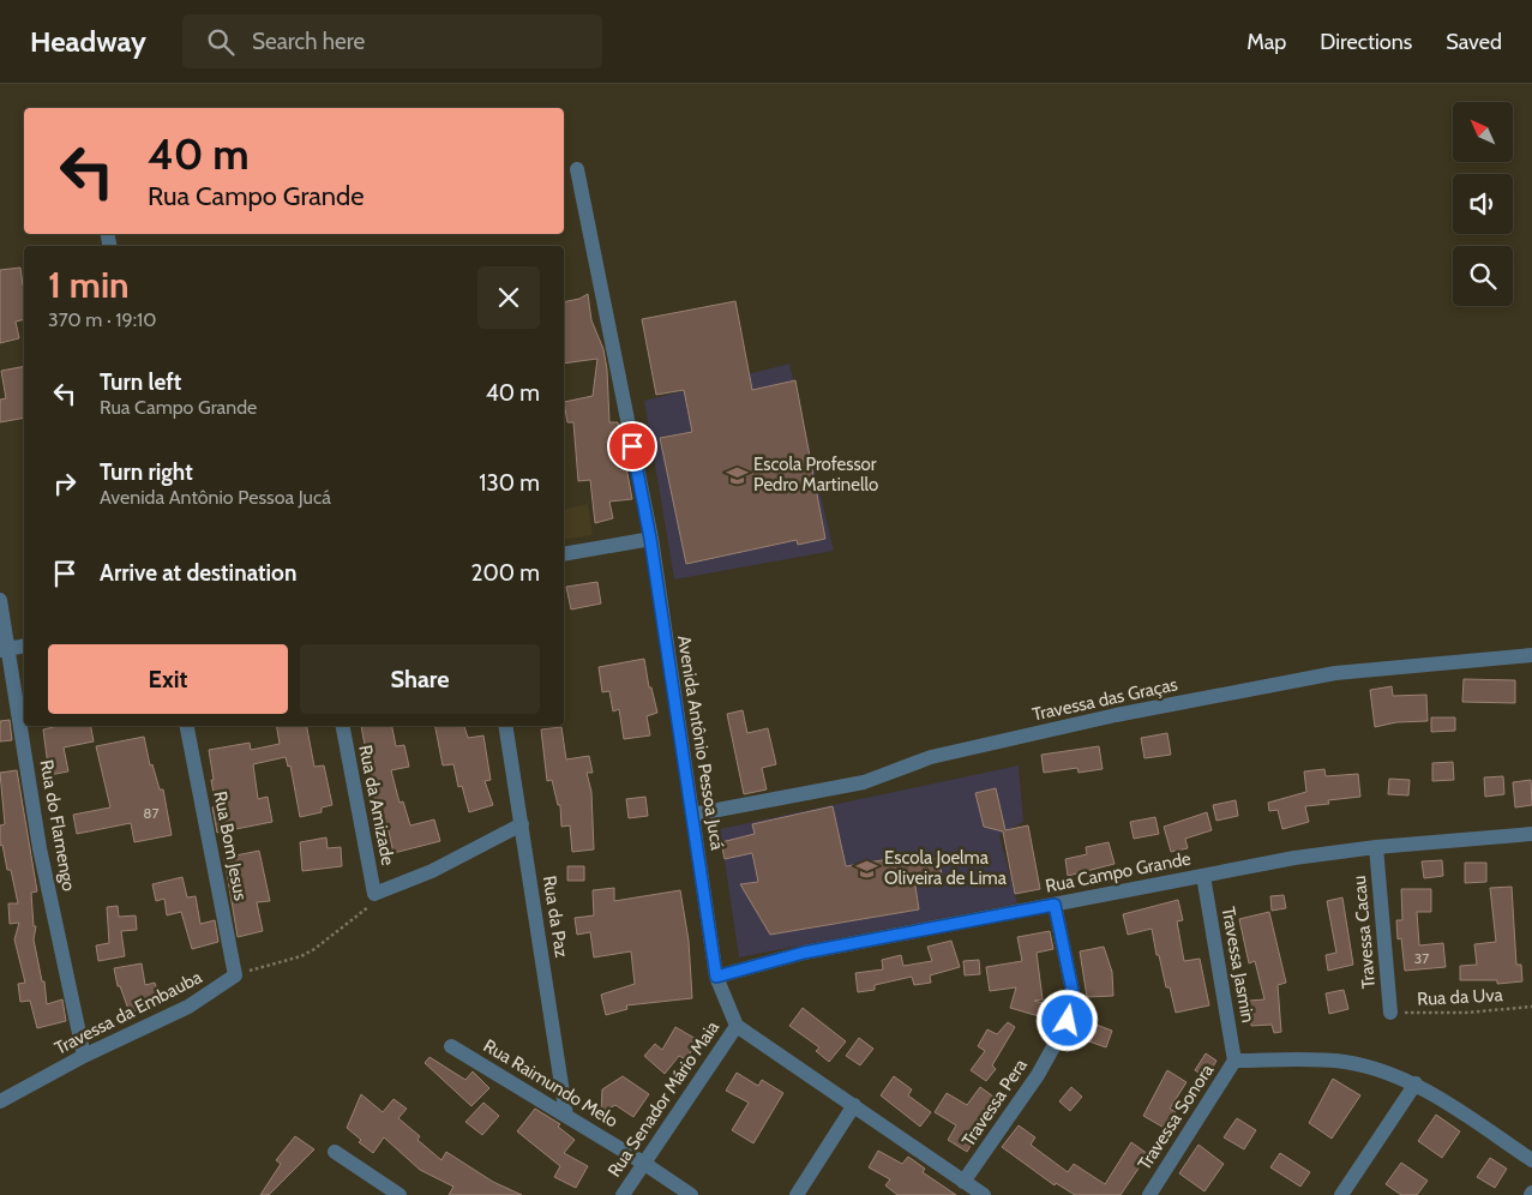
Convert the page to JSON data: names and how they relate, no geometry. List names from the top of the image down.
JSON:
{
  "streets": {
    "street": [
      "Travessa das Graças",
      "Avenida Antônio Pessoa Jucá",
      "Rua da Amizade",
      "Rua do Flamengo",
      "Rua Bom Jesus",
      "Rua Campo Grande",
      "Rua da Paz",
      "Travessa Cacau",
      "Travessa Jasmin",
      "Travessa da Embauba",
      "Rua Raimundo Melo",
      "Rua Senador Mário Maia",
      "Travessa Pera",
      "Travessa Sonora"
    ],
    "path": ["Rua da Uva"]
  },
  "crossings": [
    ["Travessa das Graças", "Avenida Antônio Pessoa Jucá"],
    ["Avenida Antônio Pessoa Jucá", "Rua Campo Grande"],
    ["Avenida Antônio Pessoa Jucá", "Rua Senador Mário Maia"],
    ["Rua do Flamengo", "Travessa da Embauba"],
    ["Rua Bom Jesus", "Travessa da Embauba"],
    ["Rua Campo Grande", "Travessa Cacau"],
    ["Rua Campo Grande", "Travessa Jasmin"],
    ["Rua Campo Grande", "Travessa Pera"],
    ["Rua da Paz", "Rua Raimundo Melo"],
    ["Travessa Cacau", "Rua da Uva"],
    ["Travessa Jasmin", "Travessa Sonora"],
    ["Rua Raimundo Melo", "Rua Senador Mário Maia"]
  ],
  "places": {
    "school or university": ["Escola Professor Pedro Martinello", "Escola Joelma Oliveira de Lima"]
  },
  "house_numbers": ["87", "37"],
  "north": "top left",
  "page": {
    "header": "Headway",
    "search": "Search here",
    "nav": ["Map", "Directions", "Saved"],
    "turn": ["40 m", "Rua Campo Grande"],
    "heading": ["1 min", "370 m · 19:10"],
    "list": [
      {
        "name": "Turn left",
        "note": "Rua Campo Grande",
        "value": "40 m"
      },
      {
        "name": "Turn right",
        "note": "Avenida Antônio Pessoa Jucá",
        "value": "130 m"
      },
      {
        "name": "Arrive at destination",
        "value": "200 m"
      }
    ],
    "buttons": ["Exit", "Share"]
  }
}
